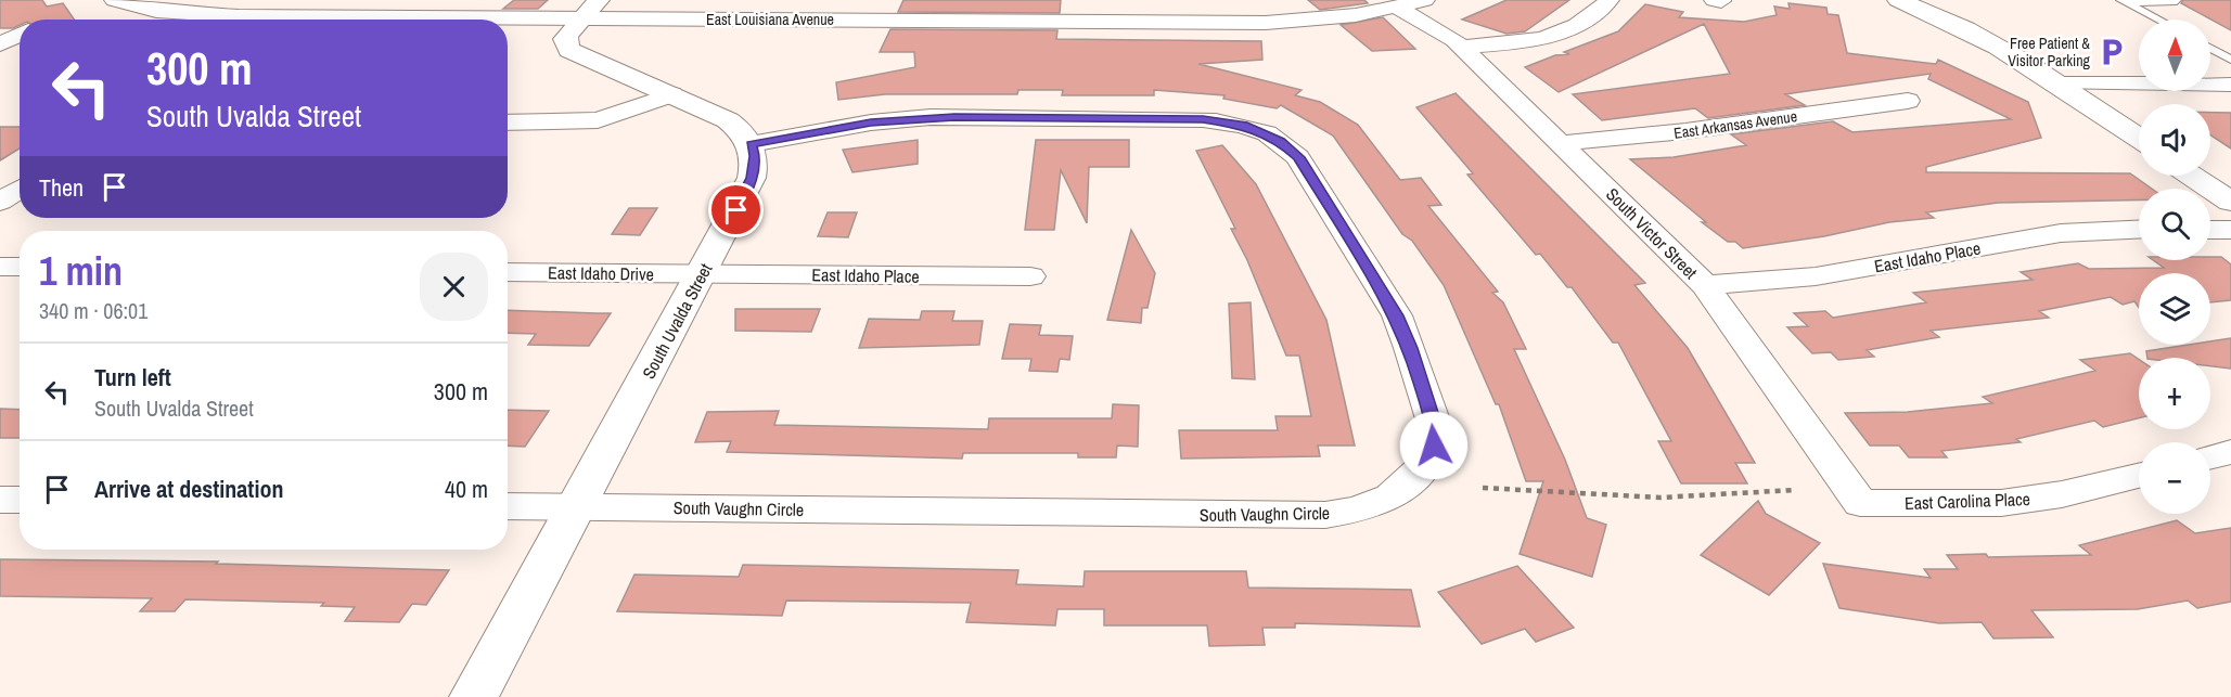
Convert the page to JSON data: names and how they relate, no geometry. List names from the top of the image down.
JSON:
{
  "streets": {
    "street": [
      "East Louisiana Avenue",
      "East Arkansas Avenue",
      "South Victor Street",
      "East Idaho Place",
      "East Idaho Drive",
      "South Uvalda Street",
      "East Carolina Place",
      "South Vaughn Circle"
    ]
  },
  "crossings": [
    ["East Louisiana Avenue", "South Victor Street"],
    ["East Arkansas Avenue", "South Victor Street"],
    ["South Victor Street", "East Idaho Place"],
    ["South Victor Street", "East Carolina Place"],
    ["East Idaho Place", "East Idaho Drive"],
    ["East Idaho Place", "South Uvalda Street"],
    ["East Idaho Drive", "South Uvalda Street"],
    ["South Uvalda Street", "South Vaughn Circle"]
  ],
  "places": {
    "parking": ["Free Patient & Visitor Parking"]
  },
  "north": "top",
  "page": {
    "map_buttons": ["+", "−"],
    "turn": ["300 m", "South Uvalda Street"],
    "then": "Then",
    "heading": ["1 min", "340 m · 06:01"],
    "list": [
      {
        "name": "Turn left",
        "note": "South Uvalda Street",
        "value": "300 m"
      },
      {
        "name": "Arrive at destination",
        "value": "40 m"
      }
    ]
  }
}
